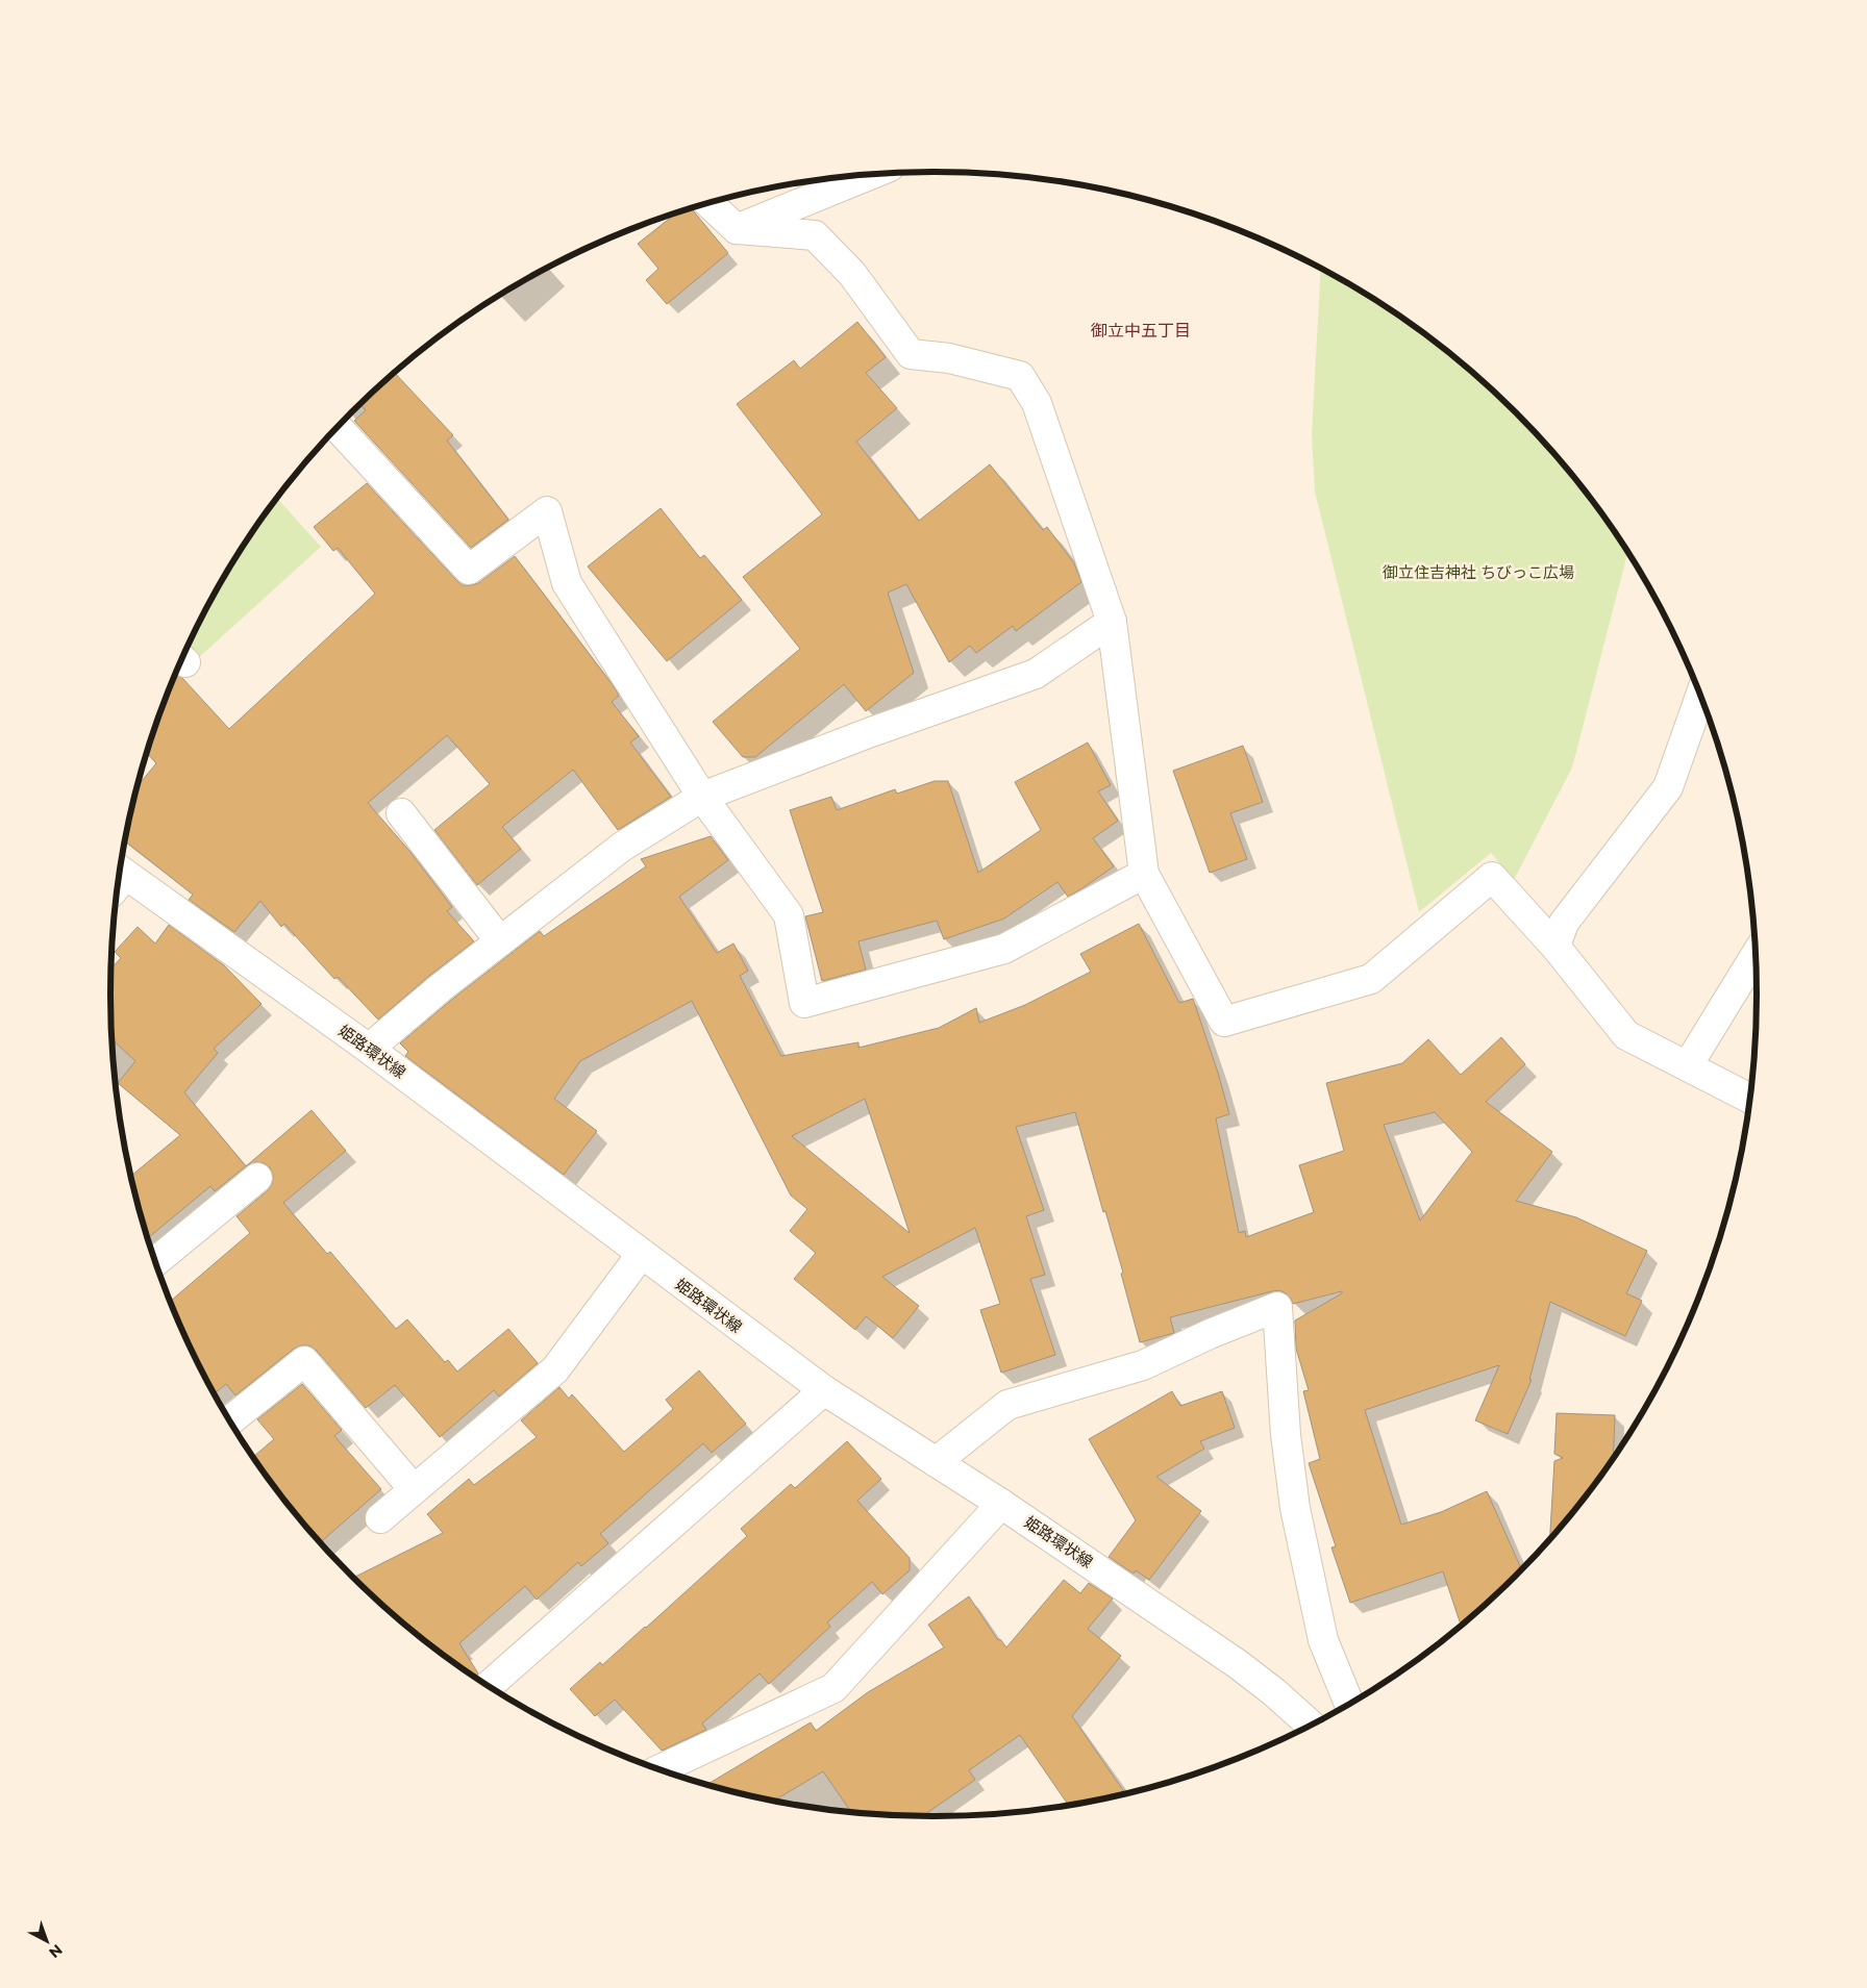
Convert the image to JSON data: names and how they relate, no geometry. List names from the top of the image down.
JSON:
{
  "streets": {
    "street": ["姫路環状線"]
  },
  "districts": ["御立中五丁目"],
  "parks": ["御立住吉神社 ちびっこ広場"],
  "north": "bottom right"
}
